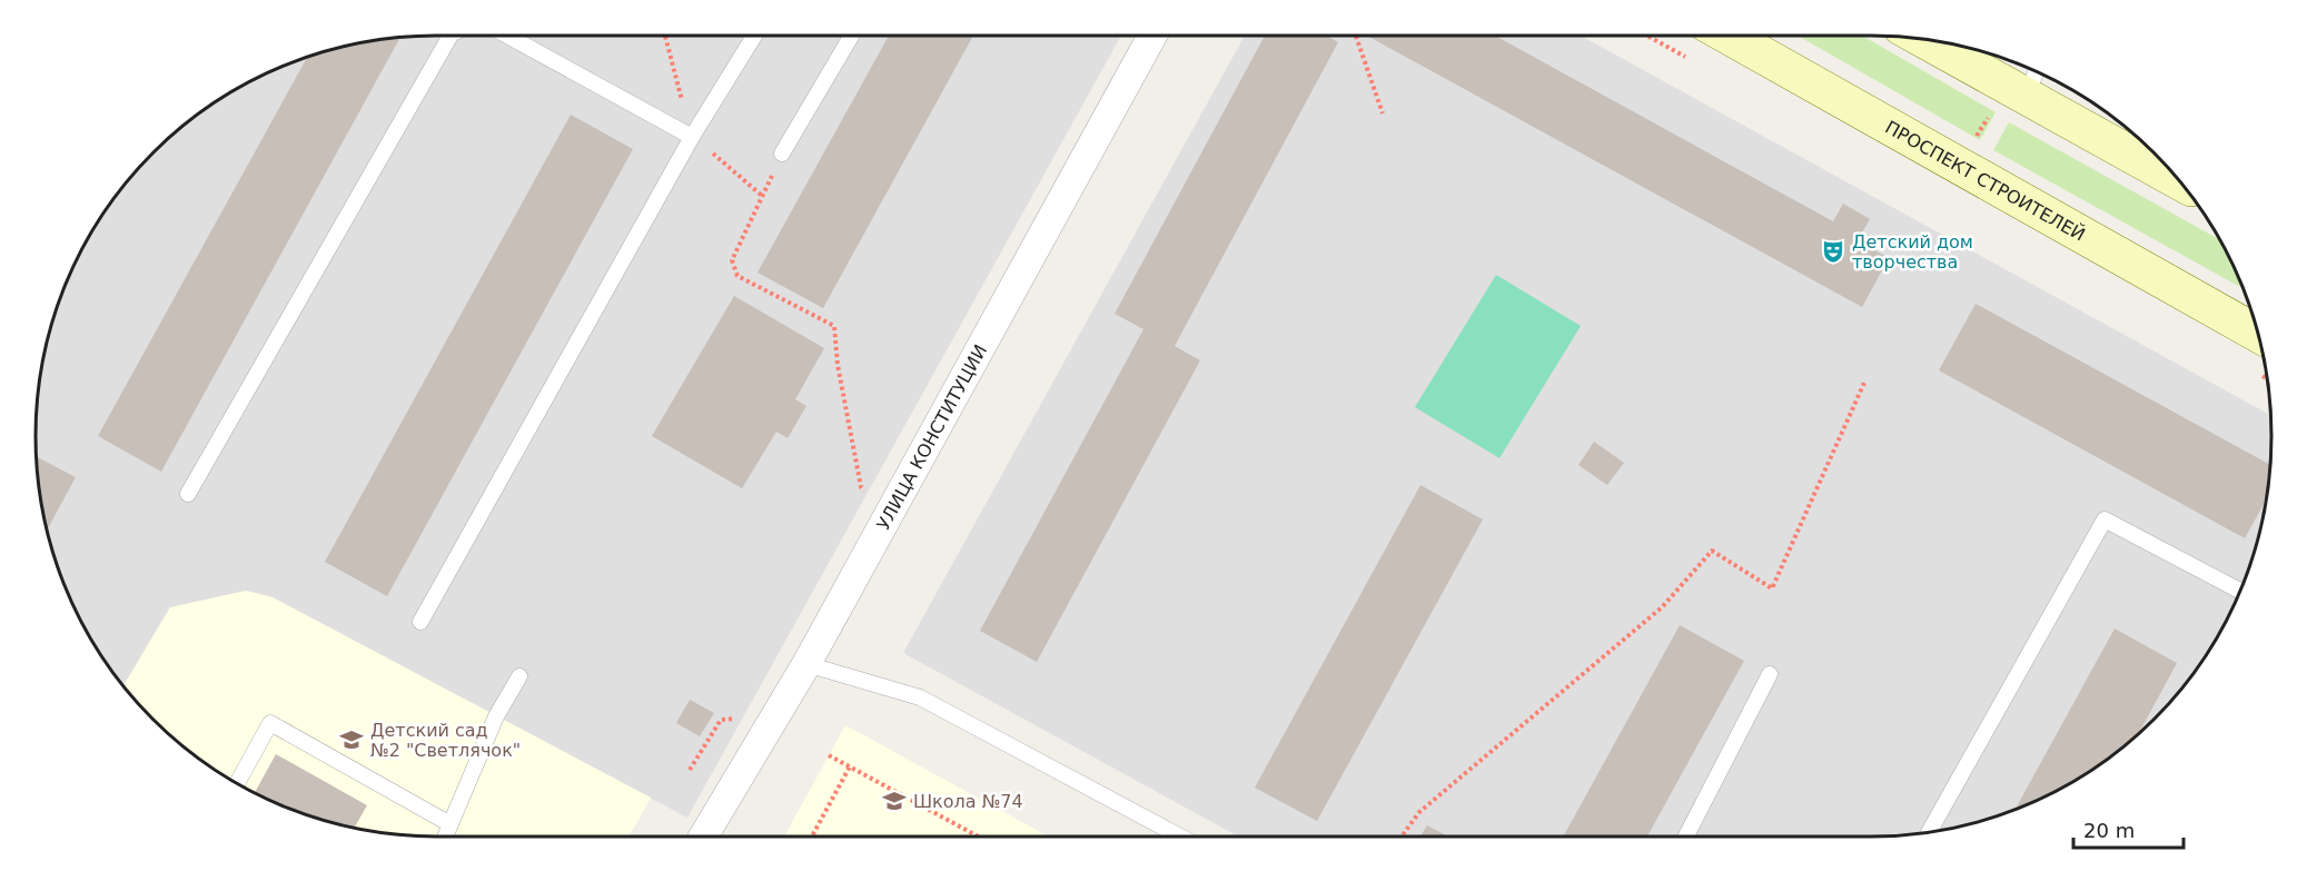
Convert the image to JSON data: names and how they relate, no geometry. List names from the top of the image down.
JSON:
{
  "streets": {
    "street": ["ПРОСПЕКТ СТРОИТЕЛЕЙ", "УЛИЦА КОНСТИТУЦИИ"]
  },
  "places": {
    "theatre": ["Детский дом творчества"],
    "school or university": ["Детский сад №2 \"Светлячок\"", "Школа №74"]
  },
  "scale_bar": "20 m"
}
